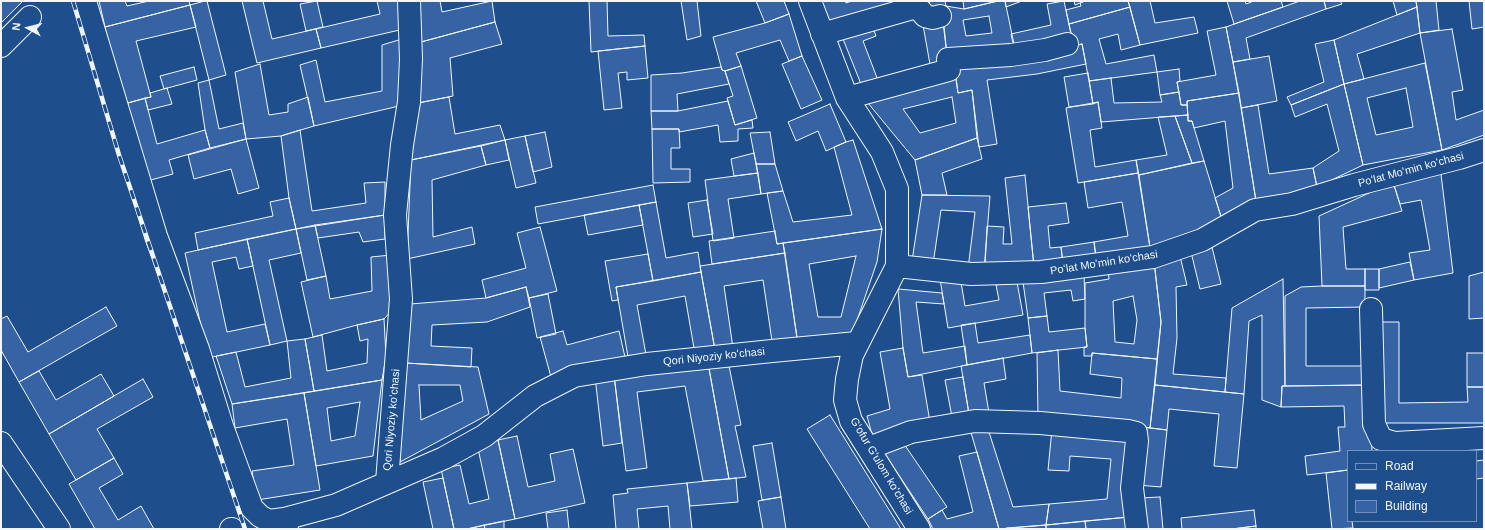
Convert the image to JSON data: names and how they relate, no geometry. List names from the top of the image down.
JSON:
{
  "streets": {
    "street": ["Poʻlat Moʻmin koʻchasi", "Qori Niyoziy koʻchasi", "Gʻofur Gʻulom koʻchasi"]
  },
  "crossings": [
    ["Poʻlat Moʻmin koʻchasi", "Gʻofur Gʻulom koʻchasi"],
    ["Qori Niyoziy koʻchasi", "Gʻofur Gʻulom koʻchasi"]
  ],
  "legend": ["Road", "Railway", "Building"],
  "north": "left"
}
